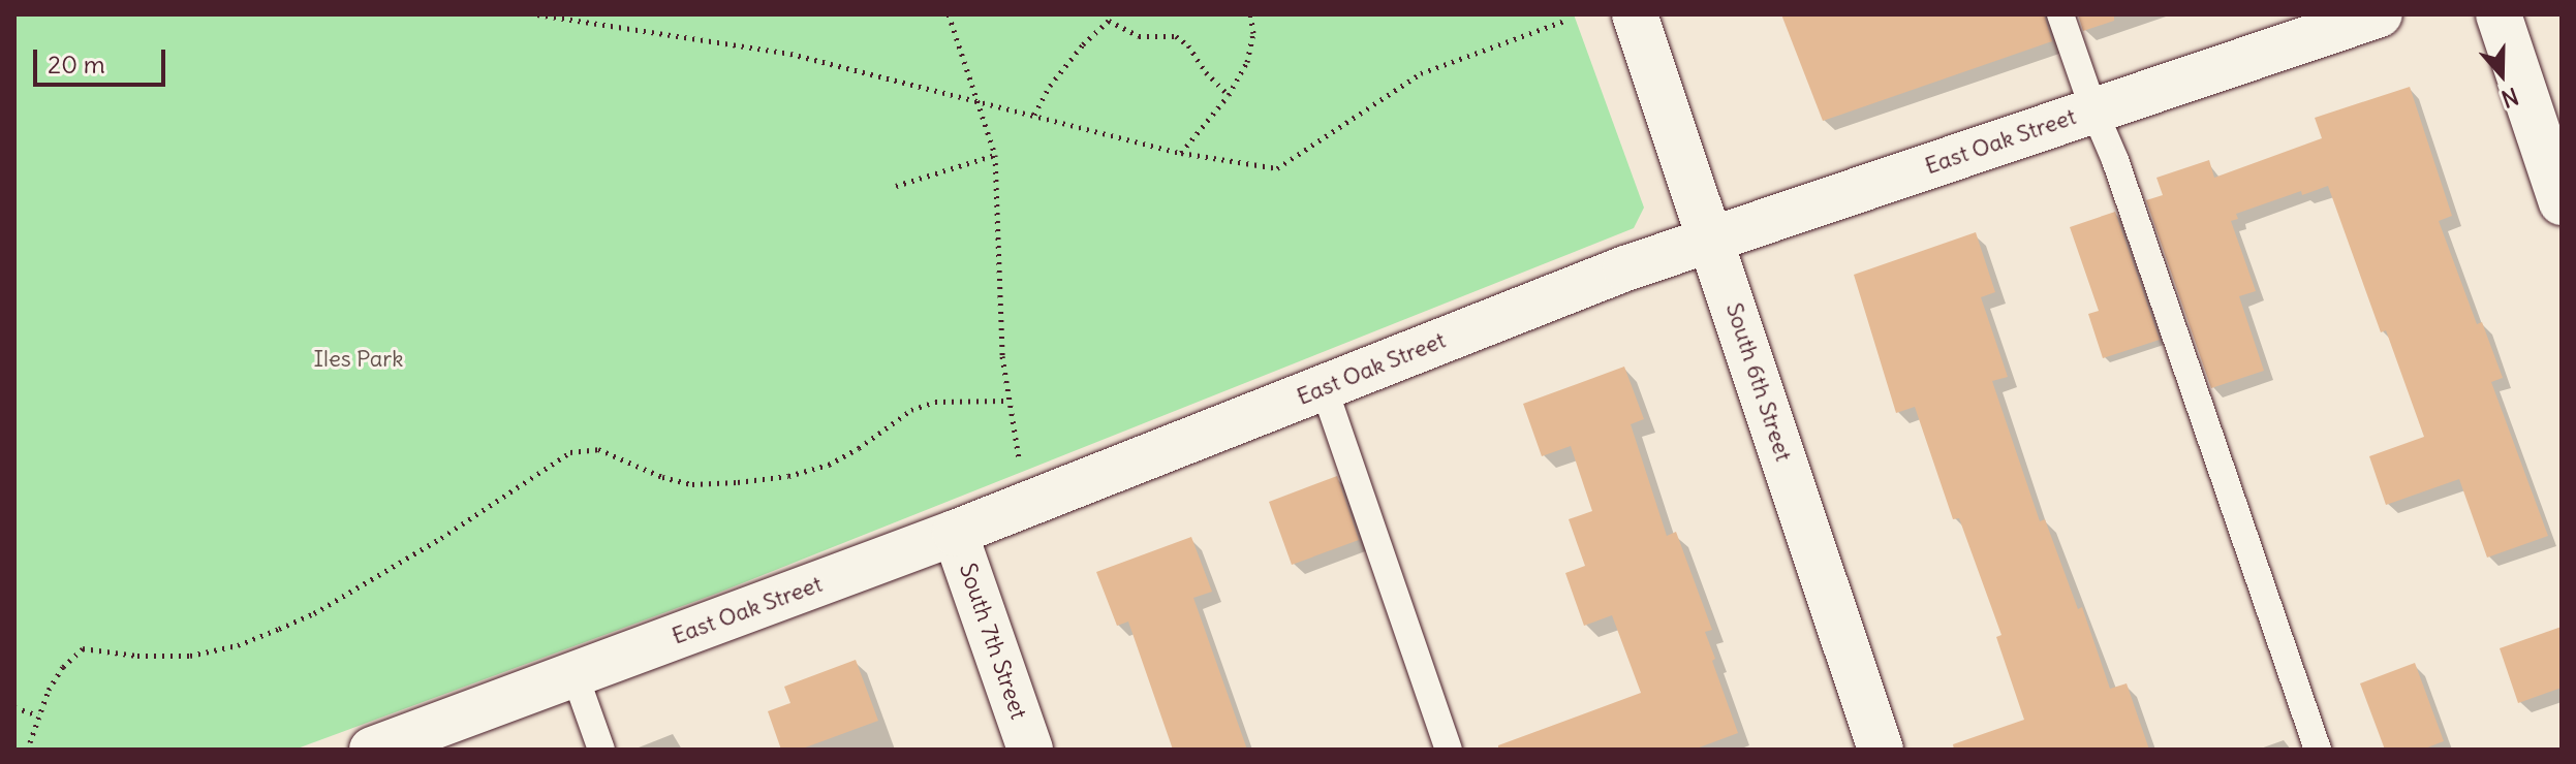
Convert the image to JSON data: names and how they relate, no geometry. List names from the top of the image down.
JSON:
{
  "streets": {
    "street": ["East Oak Street", "South 6th Street", "South 7th Street"]
  },
  "crossings": [
    ["East Oak Street", "South 6th Street"],
    ["East Oak Street", "South 7th Street"]
  ],
  "parks": ["Iles Park"],
  "scale_bar": "20 m",
  "north": "bottom"
}
